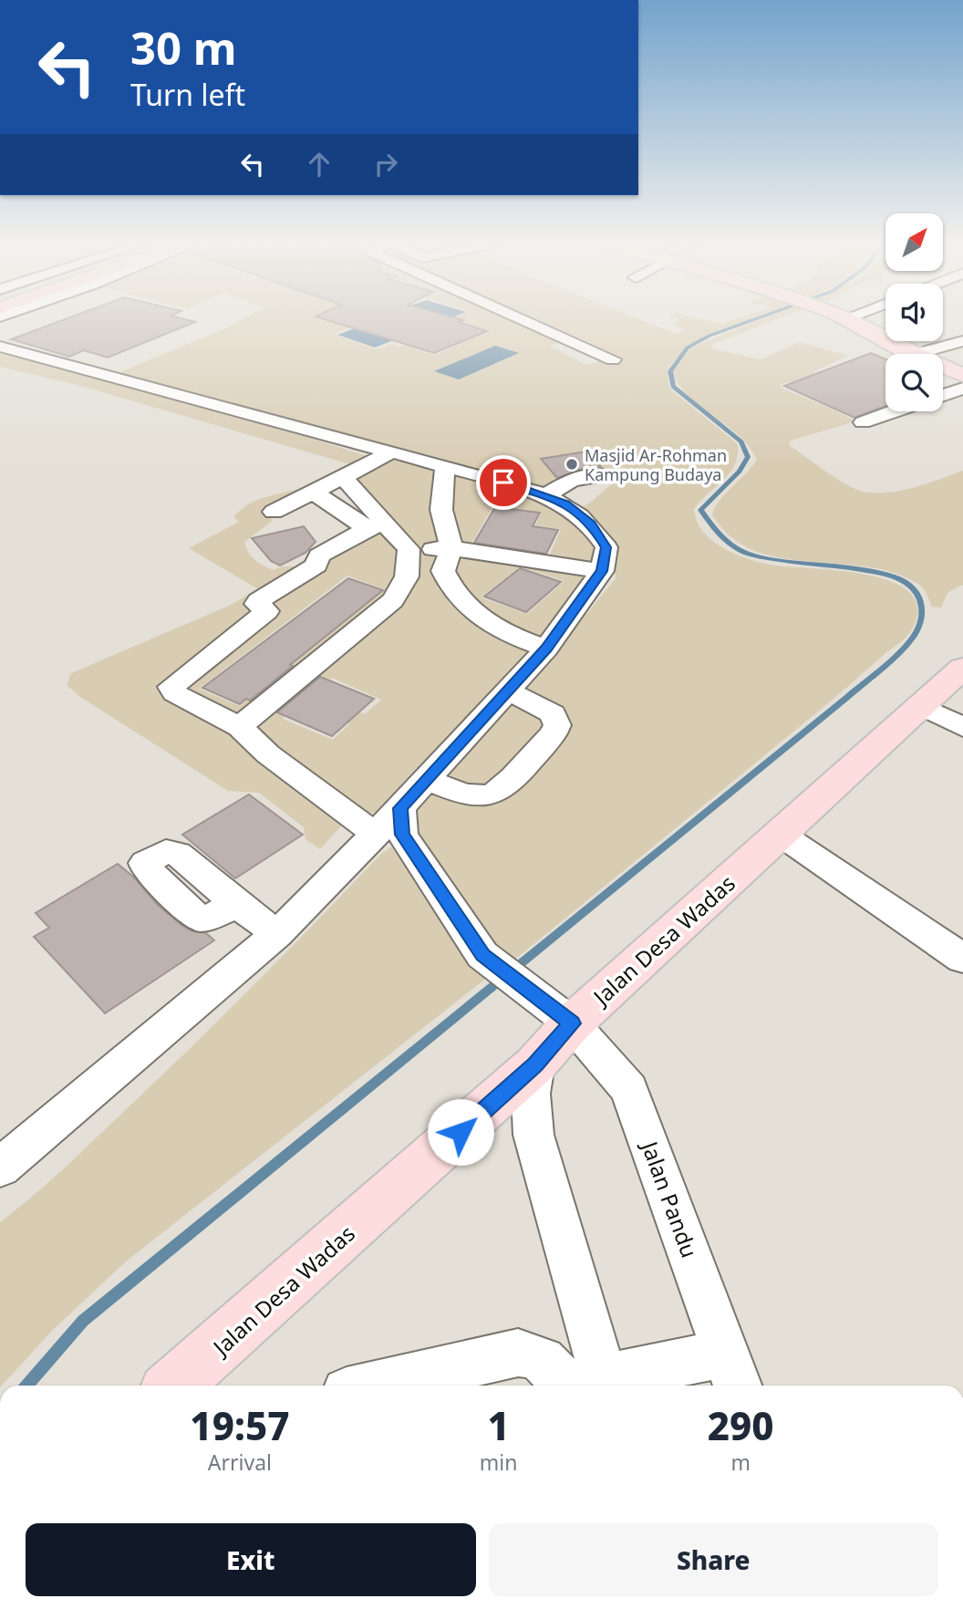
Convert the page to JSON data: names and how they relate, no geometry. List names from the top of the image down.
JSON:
{
  "streets": {
    "main road": ["Jalan Desa Wadas"],
    "street": ["Jalan Pandu"]
  },
  "crossings": [
    ["Jalan Desa Wadas", "Jalan Pandu"]
  ],
  "places": ["Masjid Ar-Rohman Kampung Budaya"],
  "north": "top right",
  "page": {
    "turn": ["30 m", "Turn left"],
    "eta": [
      "19:57",
      "Arrival",
      "1",
      "min",
      "290",
      "m"
    ],
    "buttons": ["Exit", "Share"]
  }
}
